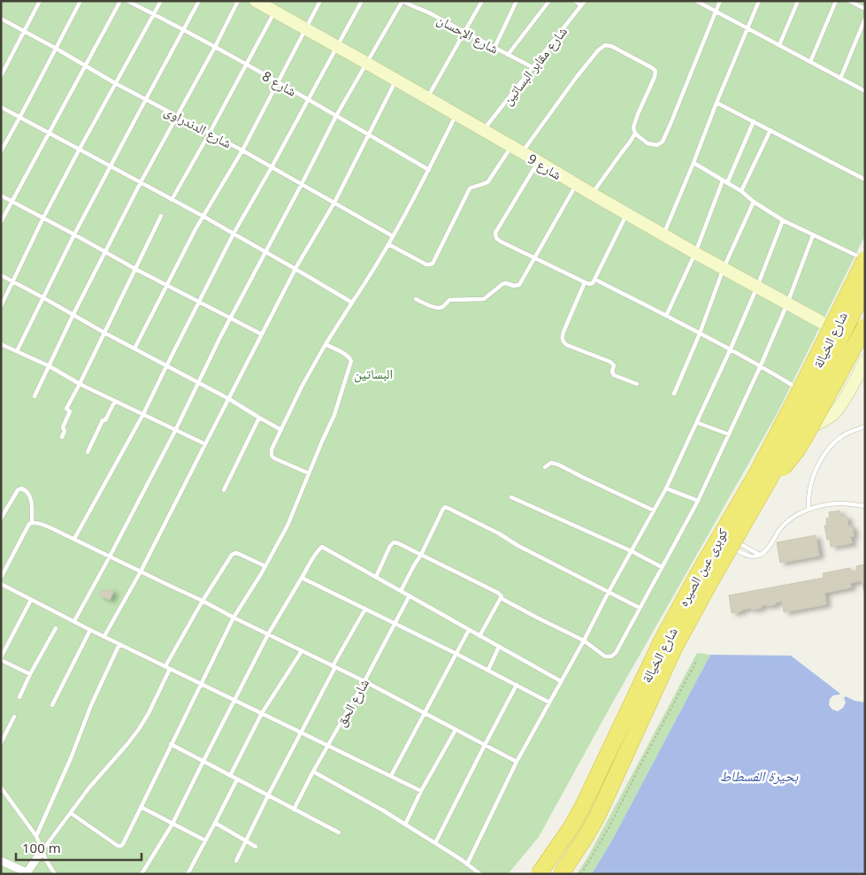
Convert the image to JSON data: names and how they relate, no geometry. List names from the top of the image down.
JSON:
{
  "streets": {
    "highway": ["كوبرى عين الصيره"],
    "street": ["شارع 9", "شارع الخيالة"],
    "lane": [
      "شارع الإحسان",
      "شارع مقابر البساتين",
      "شارع 8",
      "شارع الدندراوى",
      "شارع الحق"
    ]
  },
  "crossings": [
    ["شارع الإحسان", "شارع مقابر البساتين"],
    ["شارع مقابر البساتين", "شارع 9"],
    ["شارع 9", "شارع الخيالة"]
  ],
  "water": ["بحيرة الفسطاط"],
  "parks": ["البساتين"],
  "scale_bar": "100 m"
}
